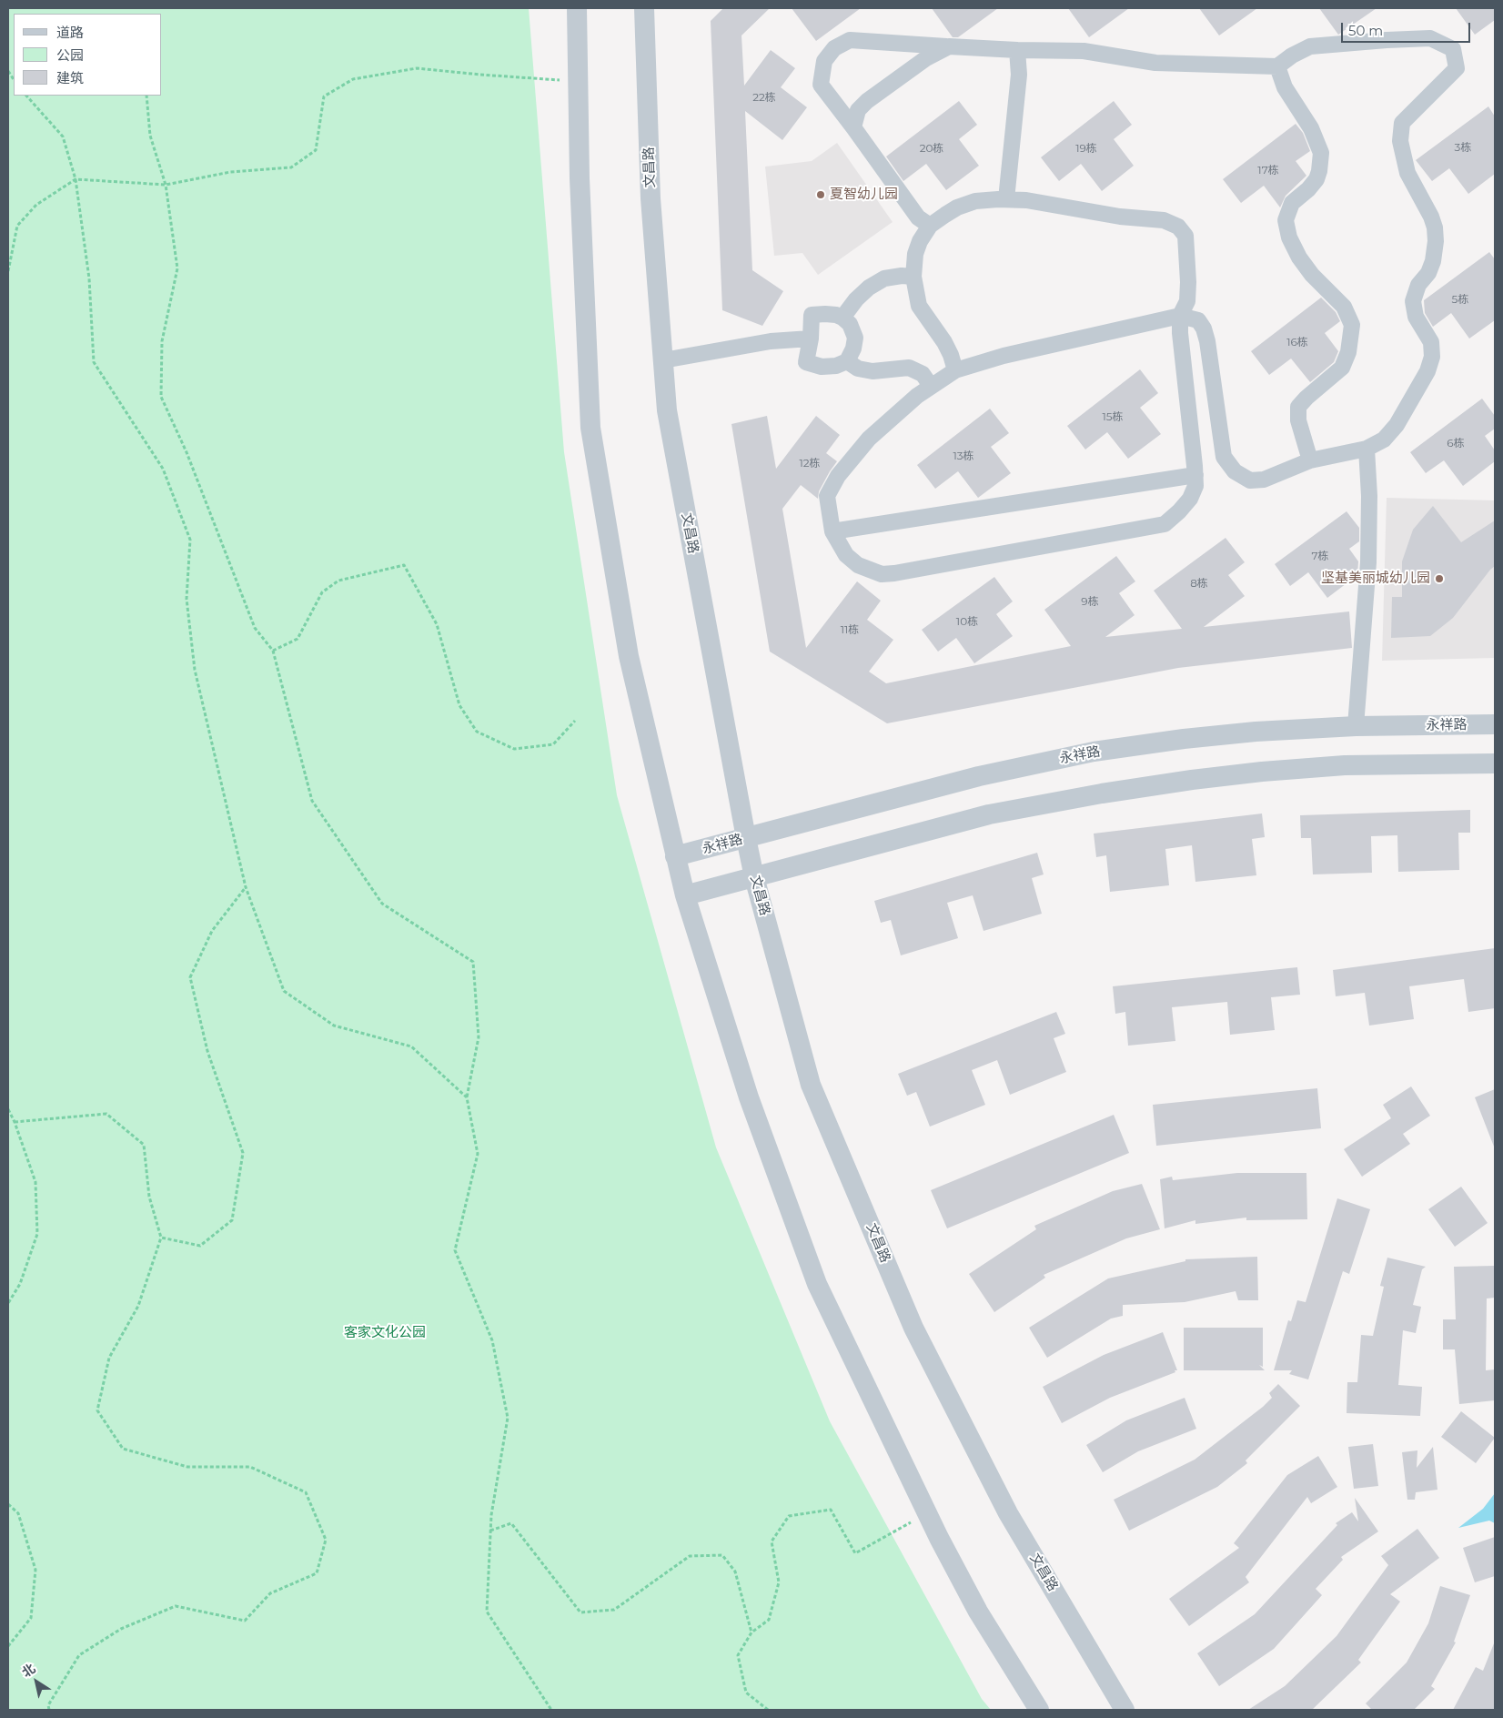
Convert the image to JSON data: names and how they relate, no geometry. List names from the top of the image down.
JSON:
{
  "streets": {
    "street": ["文昌路", "永祥路"]
  },
  "crossings": [
    ["文昌路", "永祥路"]
  ],
  "parks": ["客家文化公园"],
  "places": ["夏智幼儿园", "坚基美丽城幼儿园"],
  "house_numbers": [
    "22栋",
    "3栋",
    "20栋",
    "19栋",
    "17栋",
    "5栋",
    "16栋",
    "15栋",
    "6栋",
    "13栋",
    "12栋",
    "7栋",
    "8栋",
    "9栋",
    "10栋",
    "11栋"
  ],
  "legend": ["道路", "公园", "建筑"],
  "scale_bar": "50 m",
  "north": "top left"
}
